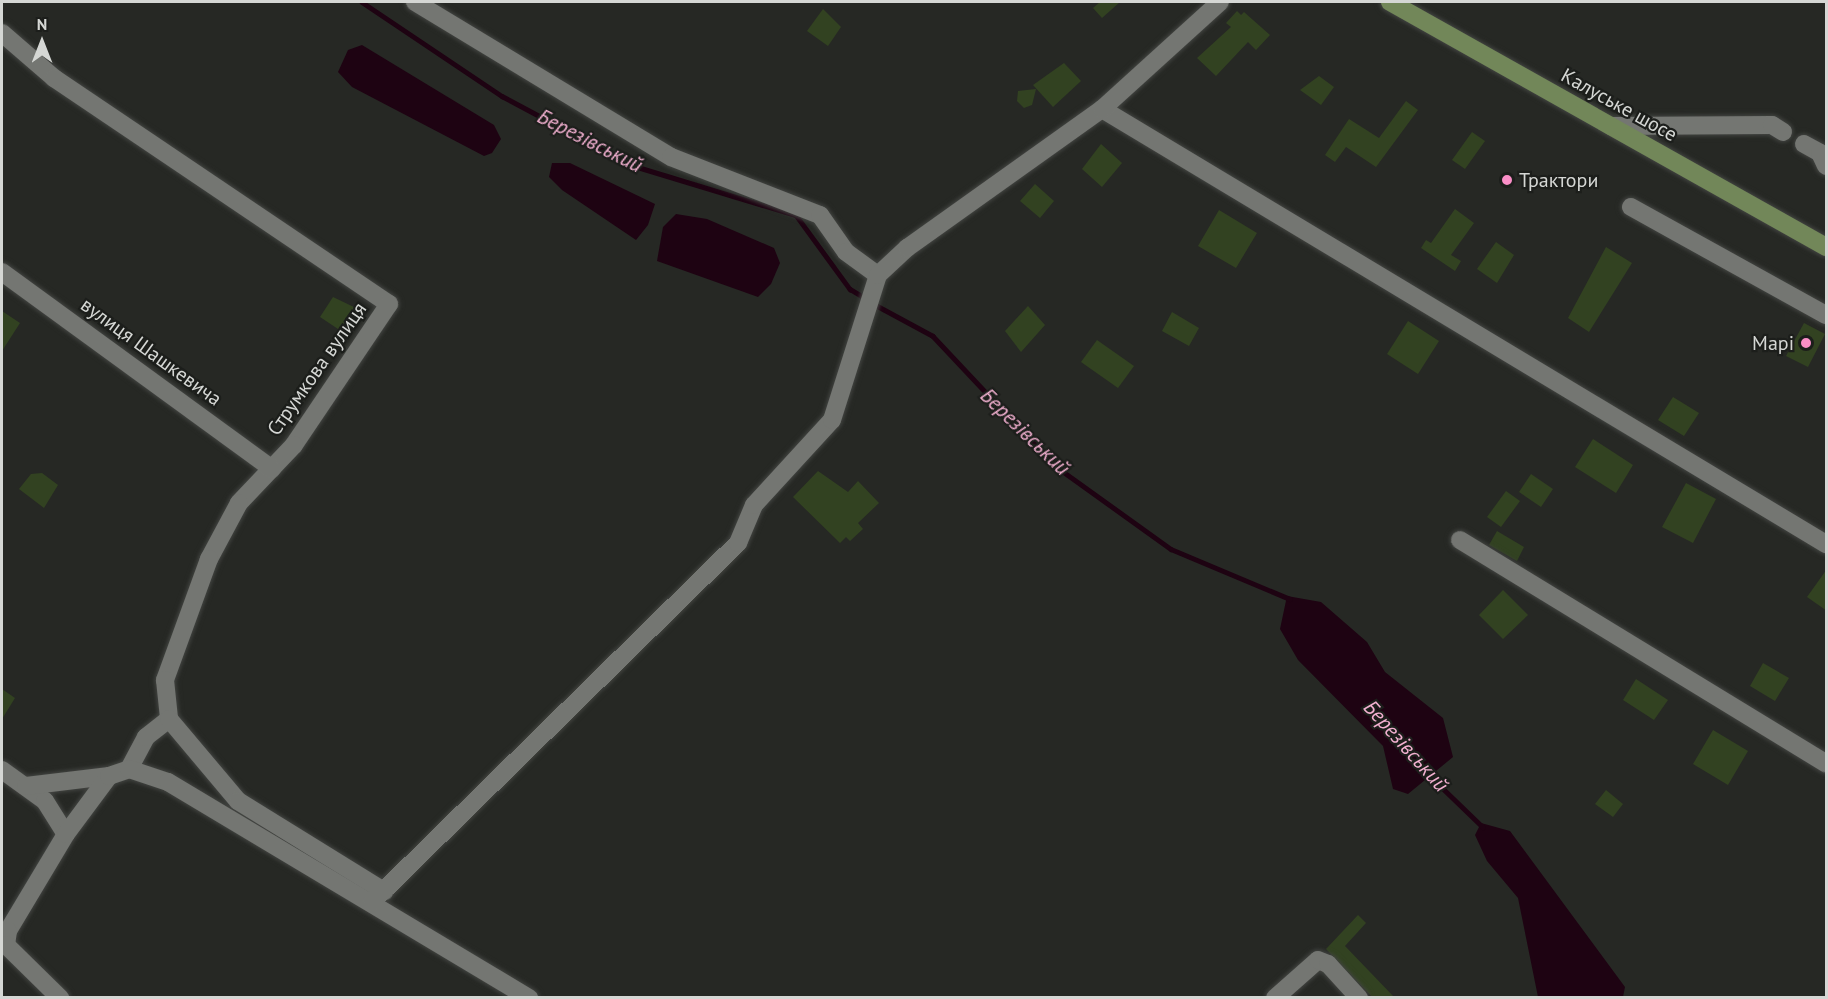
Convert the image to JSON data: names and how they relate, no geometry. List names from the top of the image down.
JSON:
{
  "streets": {
    "main road": ["Калуське шосе"],
    "street": ["вулиця Шашкевича", "Струмкова вулиця"]
  },
  "crossings": [
    ["вулиця Шашкевича", "Струмкова вулиця"]
  ],
  "water": ["Березівський"],
  "places": ["Трактори", "Марі"],
  "north": "top"
}
